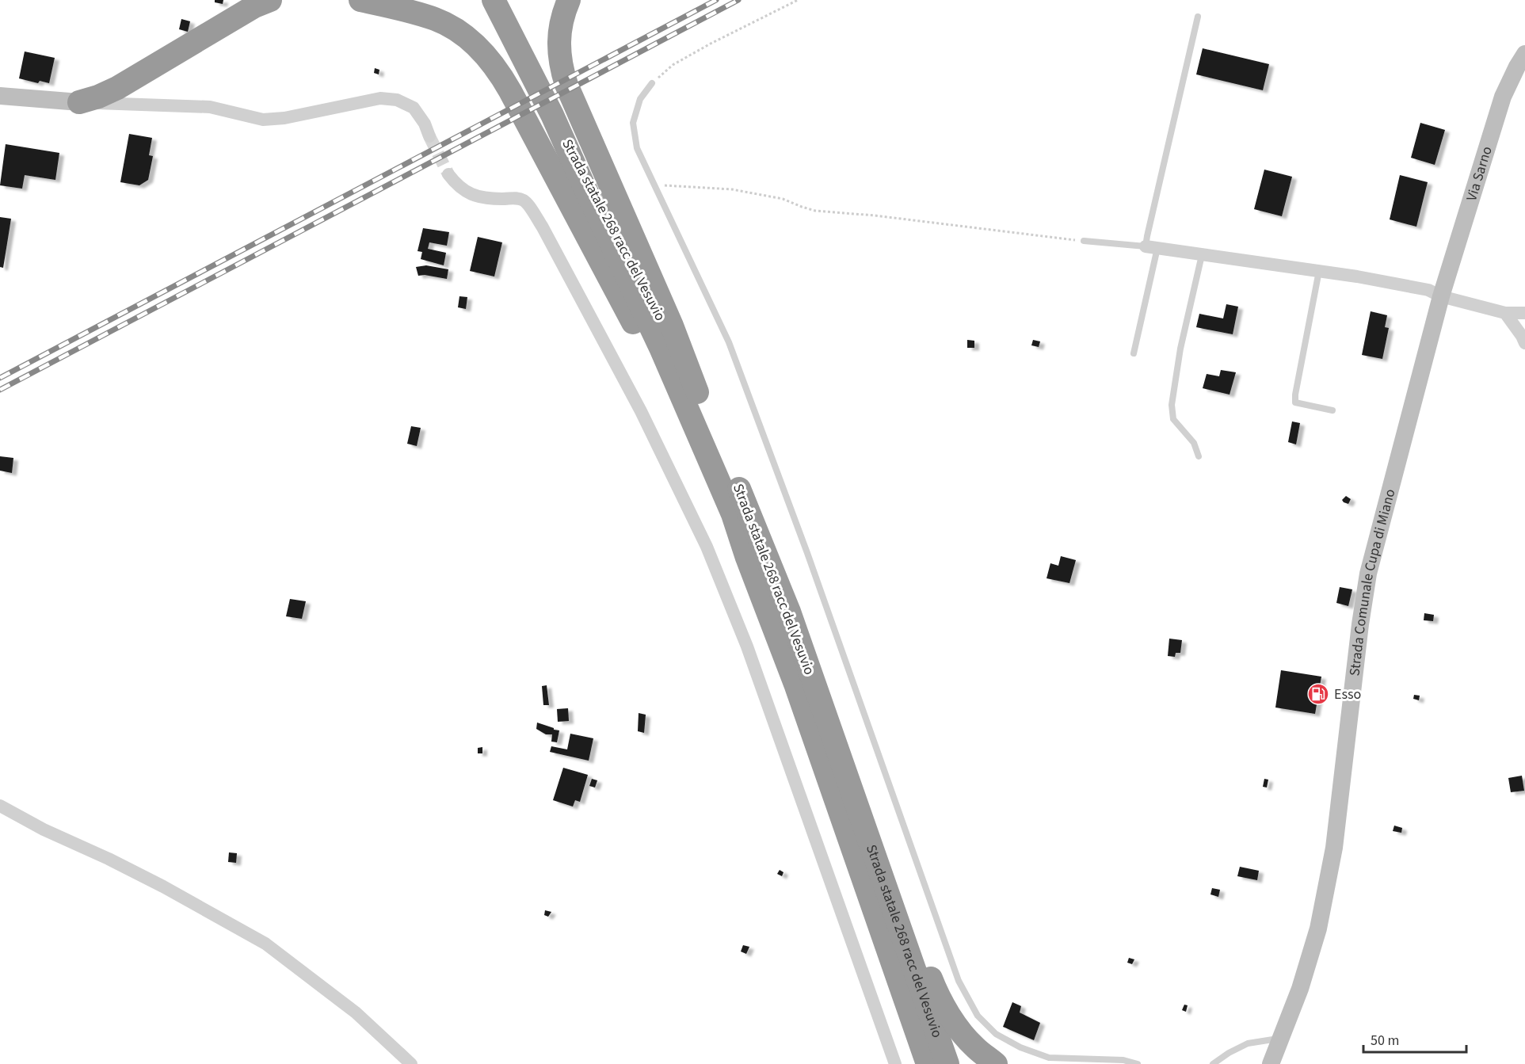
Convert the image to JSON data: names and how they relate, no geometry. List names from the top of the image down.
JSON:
{
  "streets": {
    "highway": ["Strada statale 268 racc del Vesuvio"],
    "street": ["Via Sarno", "Strada Comunale Cupa di Miano"]
  },
  "crossings": [
    ["Via Sarno", "Strada Comunale Cupa di Miano"]
  ],
  "places": {
    "fuel station": ["Esso"]
  },
  "scale_bar": "50 m"
}
